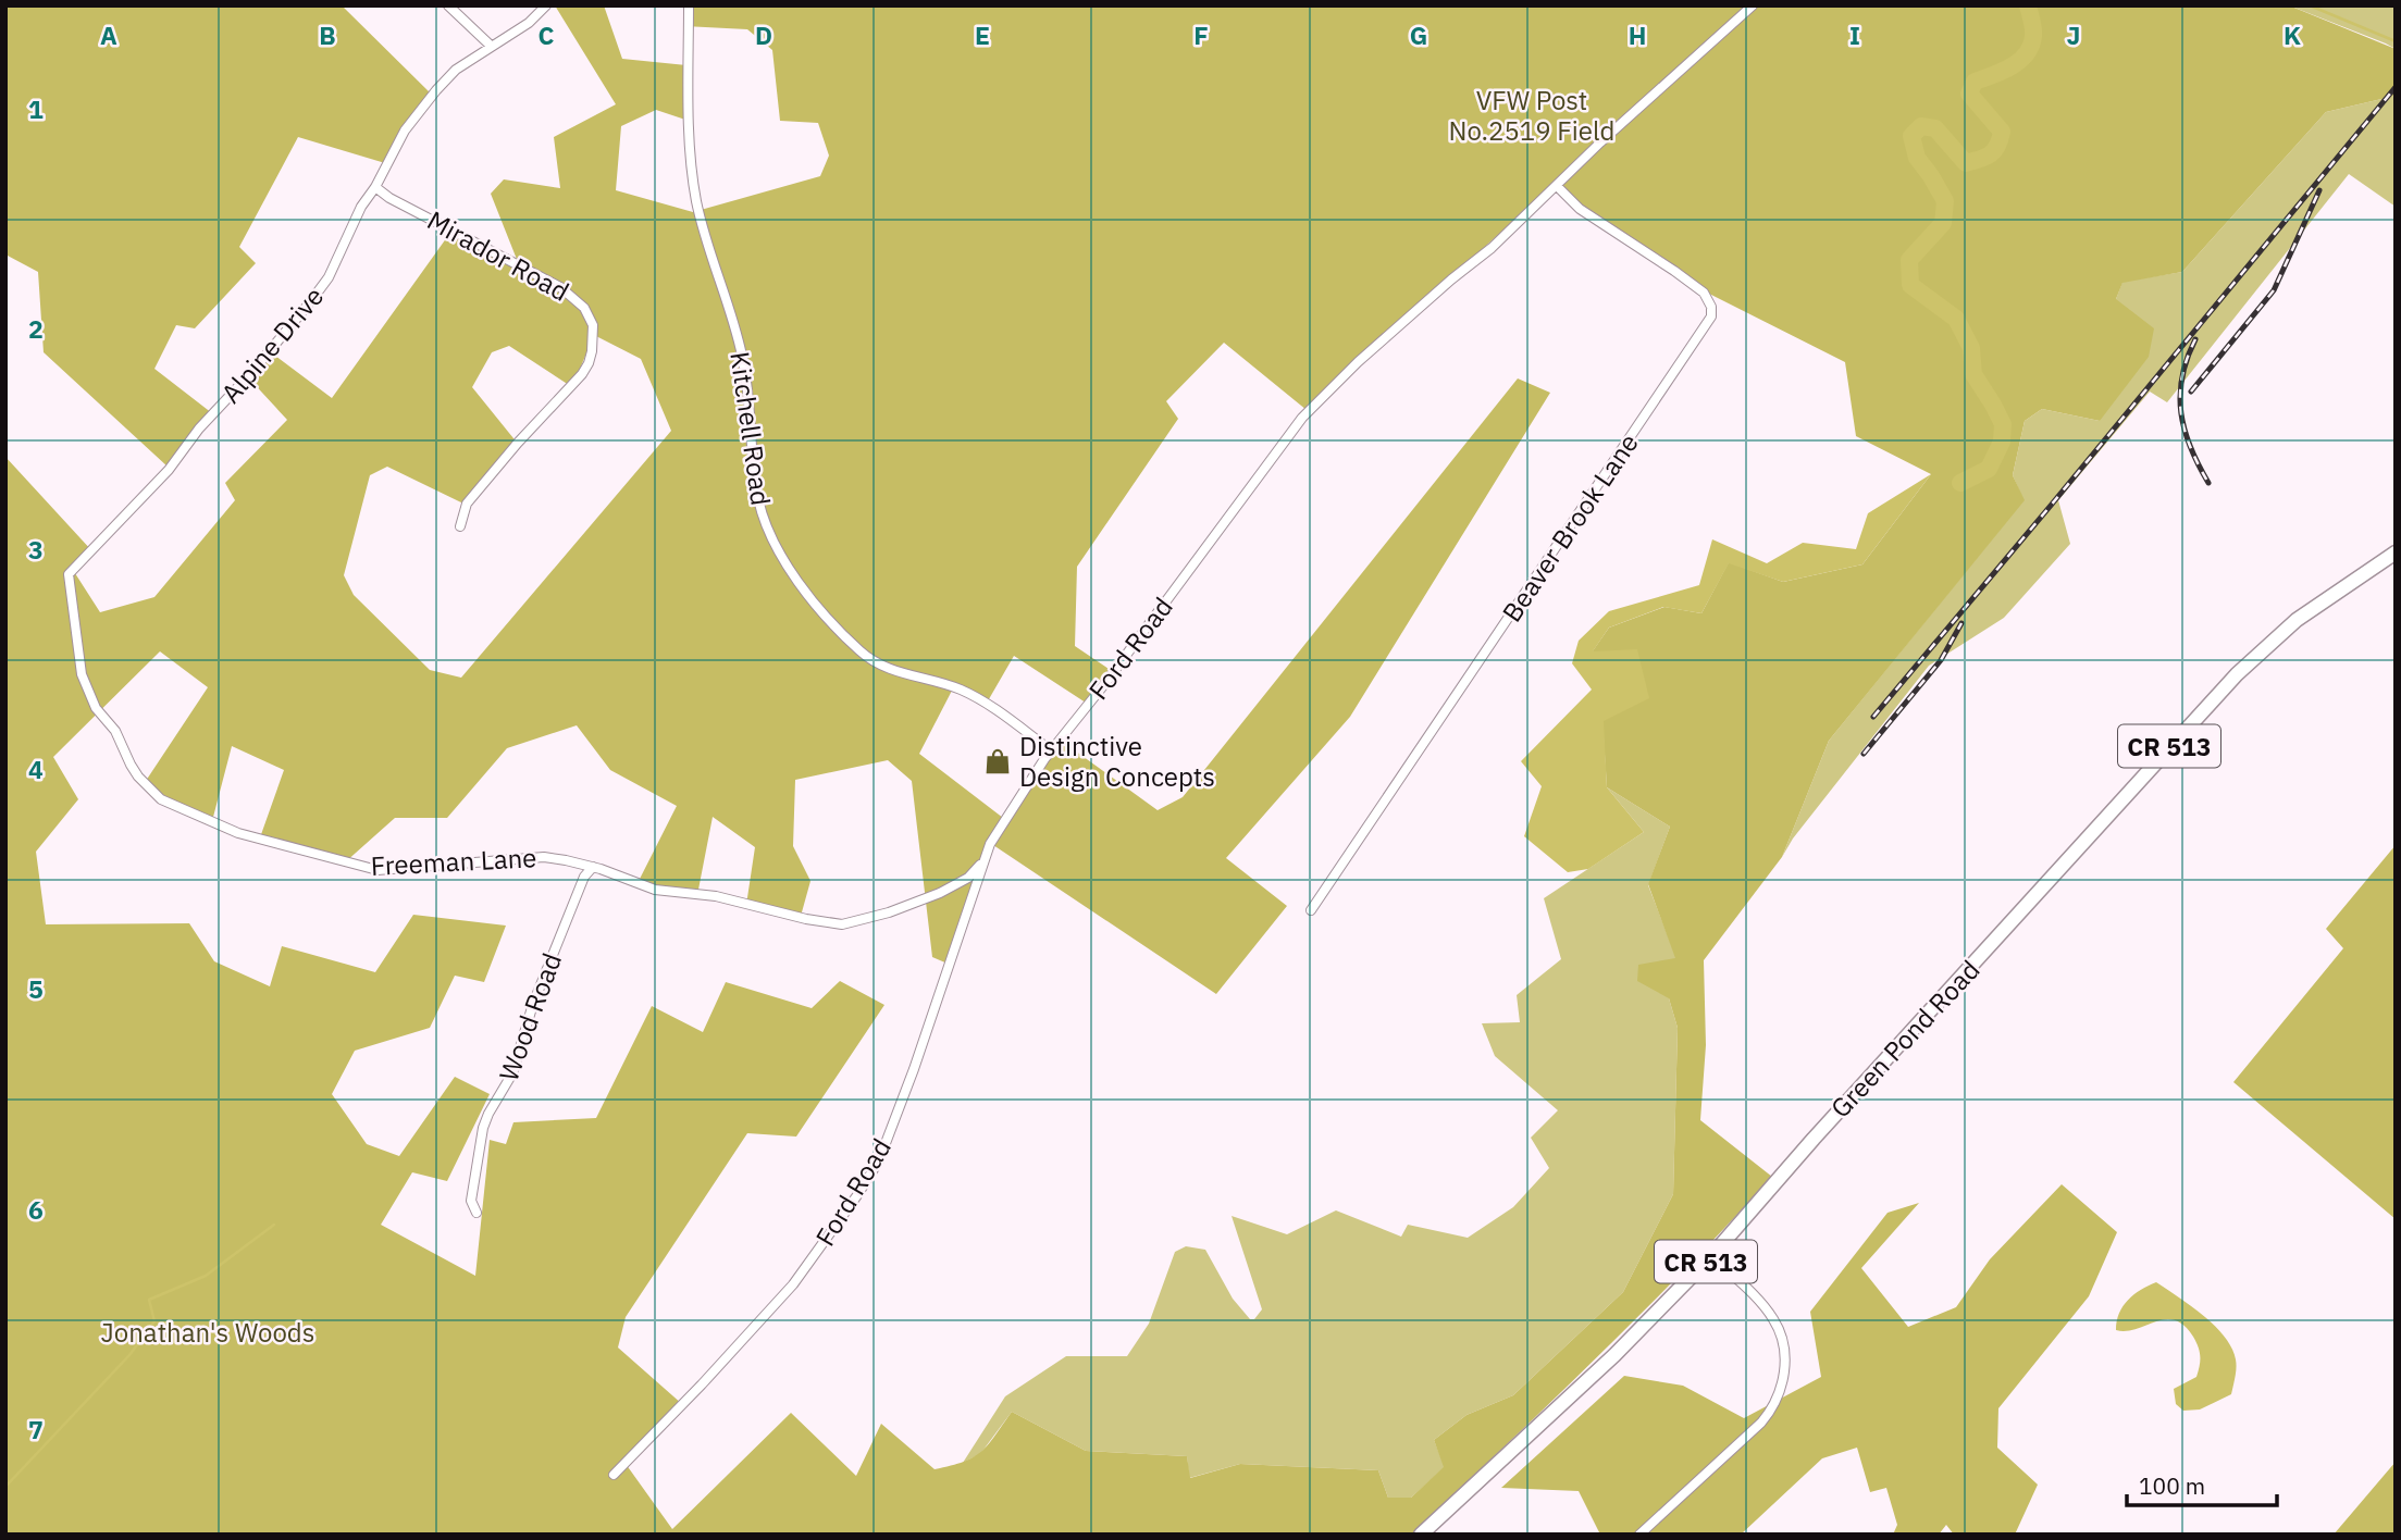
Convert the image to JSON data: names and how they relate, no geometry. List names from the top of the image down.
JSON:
{
  "streets": {
    "main road": ["CR 513", "Green Pond Road"],
    "street": [
      "Mirador Road",
      "Alpine Drive",
      "Kitchell Road",
      "Beaver Brook Lane",
      "Ford Road",
      "Freeman Lane",
      "Wood Road"
    ]
  },
  "crossings": [
    ["Mirador Road", "Alpine Drive"],
    ["Alpine Drive", "Freeman Lane"],
    ["Kitchell Road", "Ford Road"],
    ["Beaver Brook Lane", "Ford Road"],
    ["Ford Road", "Freeman Lane"],
    ["Freeman Lane", "Wood Road"]
  ],
  "parks": ["VFW Post No.2519 Field", "Jonathan's Woods"],
  "places": {
    "shop": ["Distinctive Design Concepts"]
  },
  "scale_bar": "100 m",
  "grid": {
    "columns": [
      "A",
      "B",
      "C",
      "D",
      "E",
      "F",
      "G",
      "H",
      "I",
      "J",
      "K"
    ],
    "rows": [
      "1",
      "2",
      "3",
      "4",
      "5",
      "6",
      "7"
    ]
  }
}
